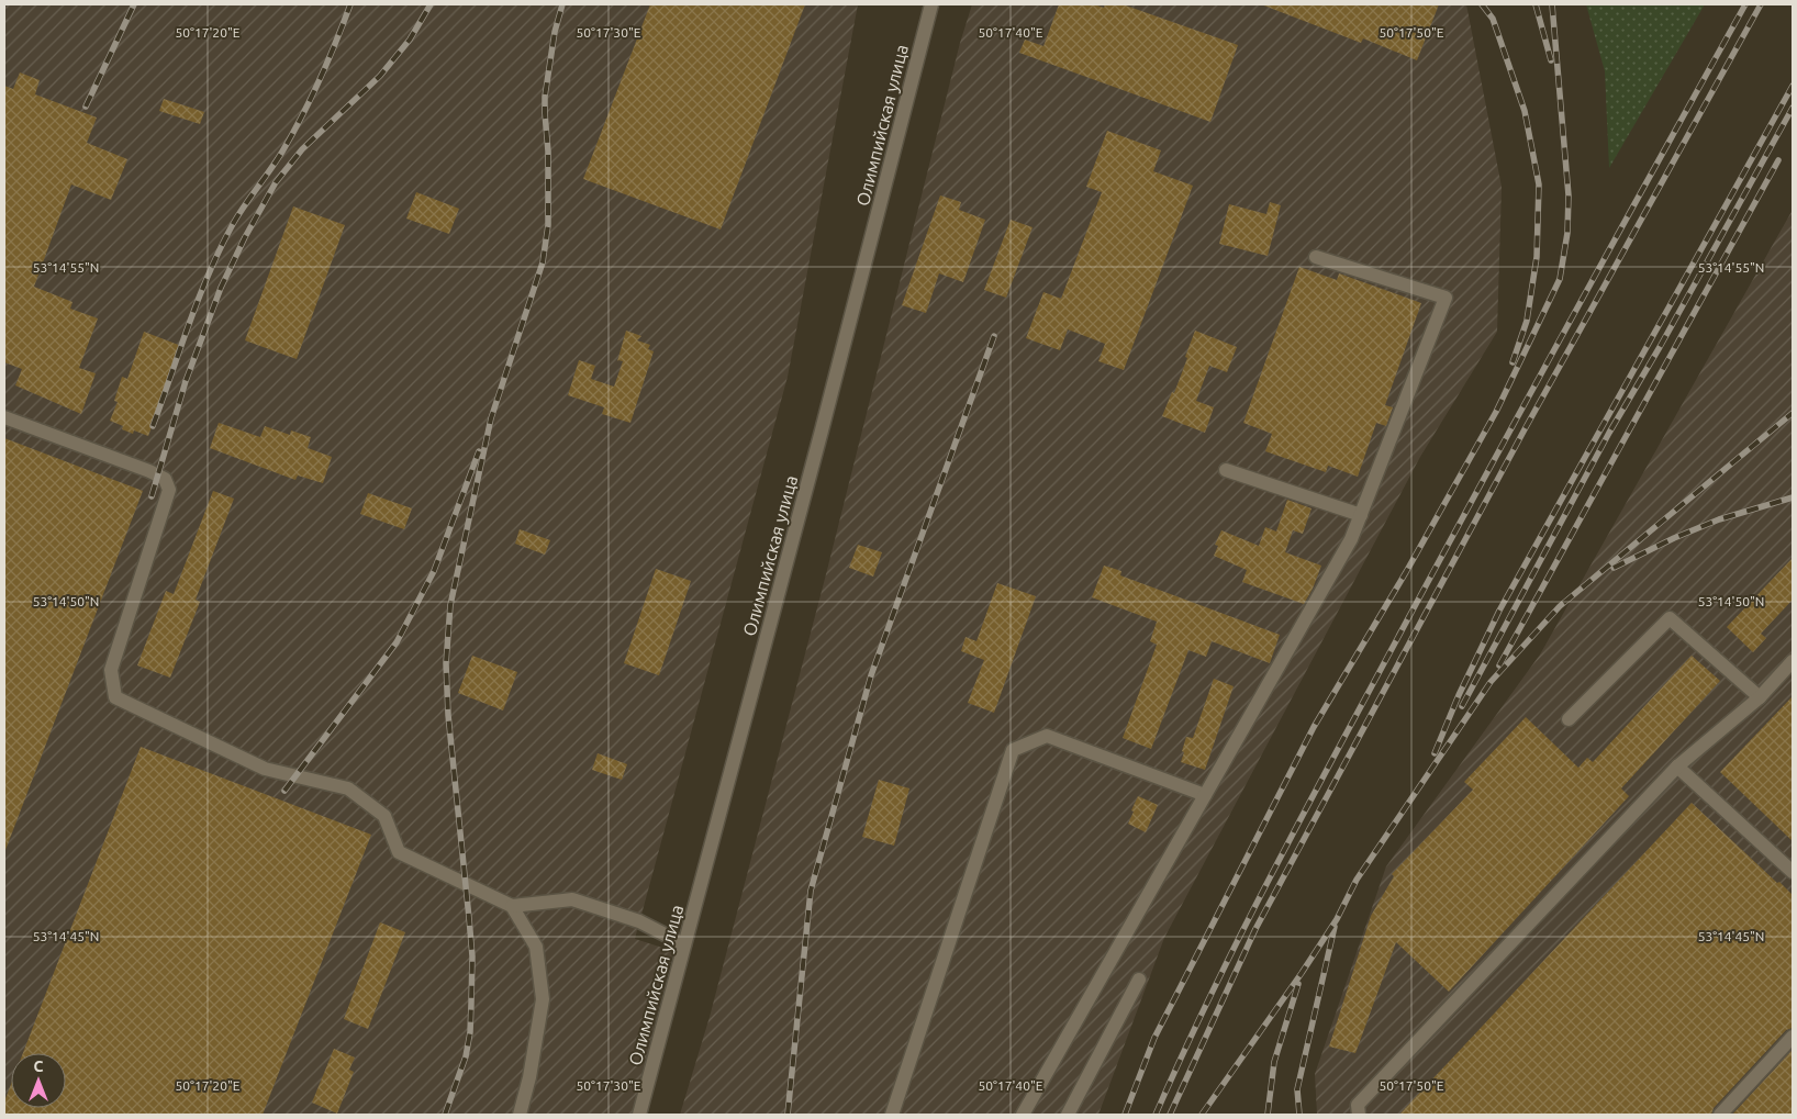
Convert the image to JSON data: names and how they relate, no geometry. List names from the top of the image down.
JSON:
{
  "streets": {
    "street": ["Олимпийская улица"]
  },
  "north": "top",
  "coordinates": [
    "50°17'20\"E",
    "50°17'30\"E",
    "50°17'40\"E",
    "50°17'50\"E",
    "53°14'55\"N",
    "53°14'50\"N",
    "53°14'45\"N"
  ]
}
